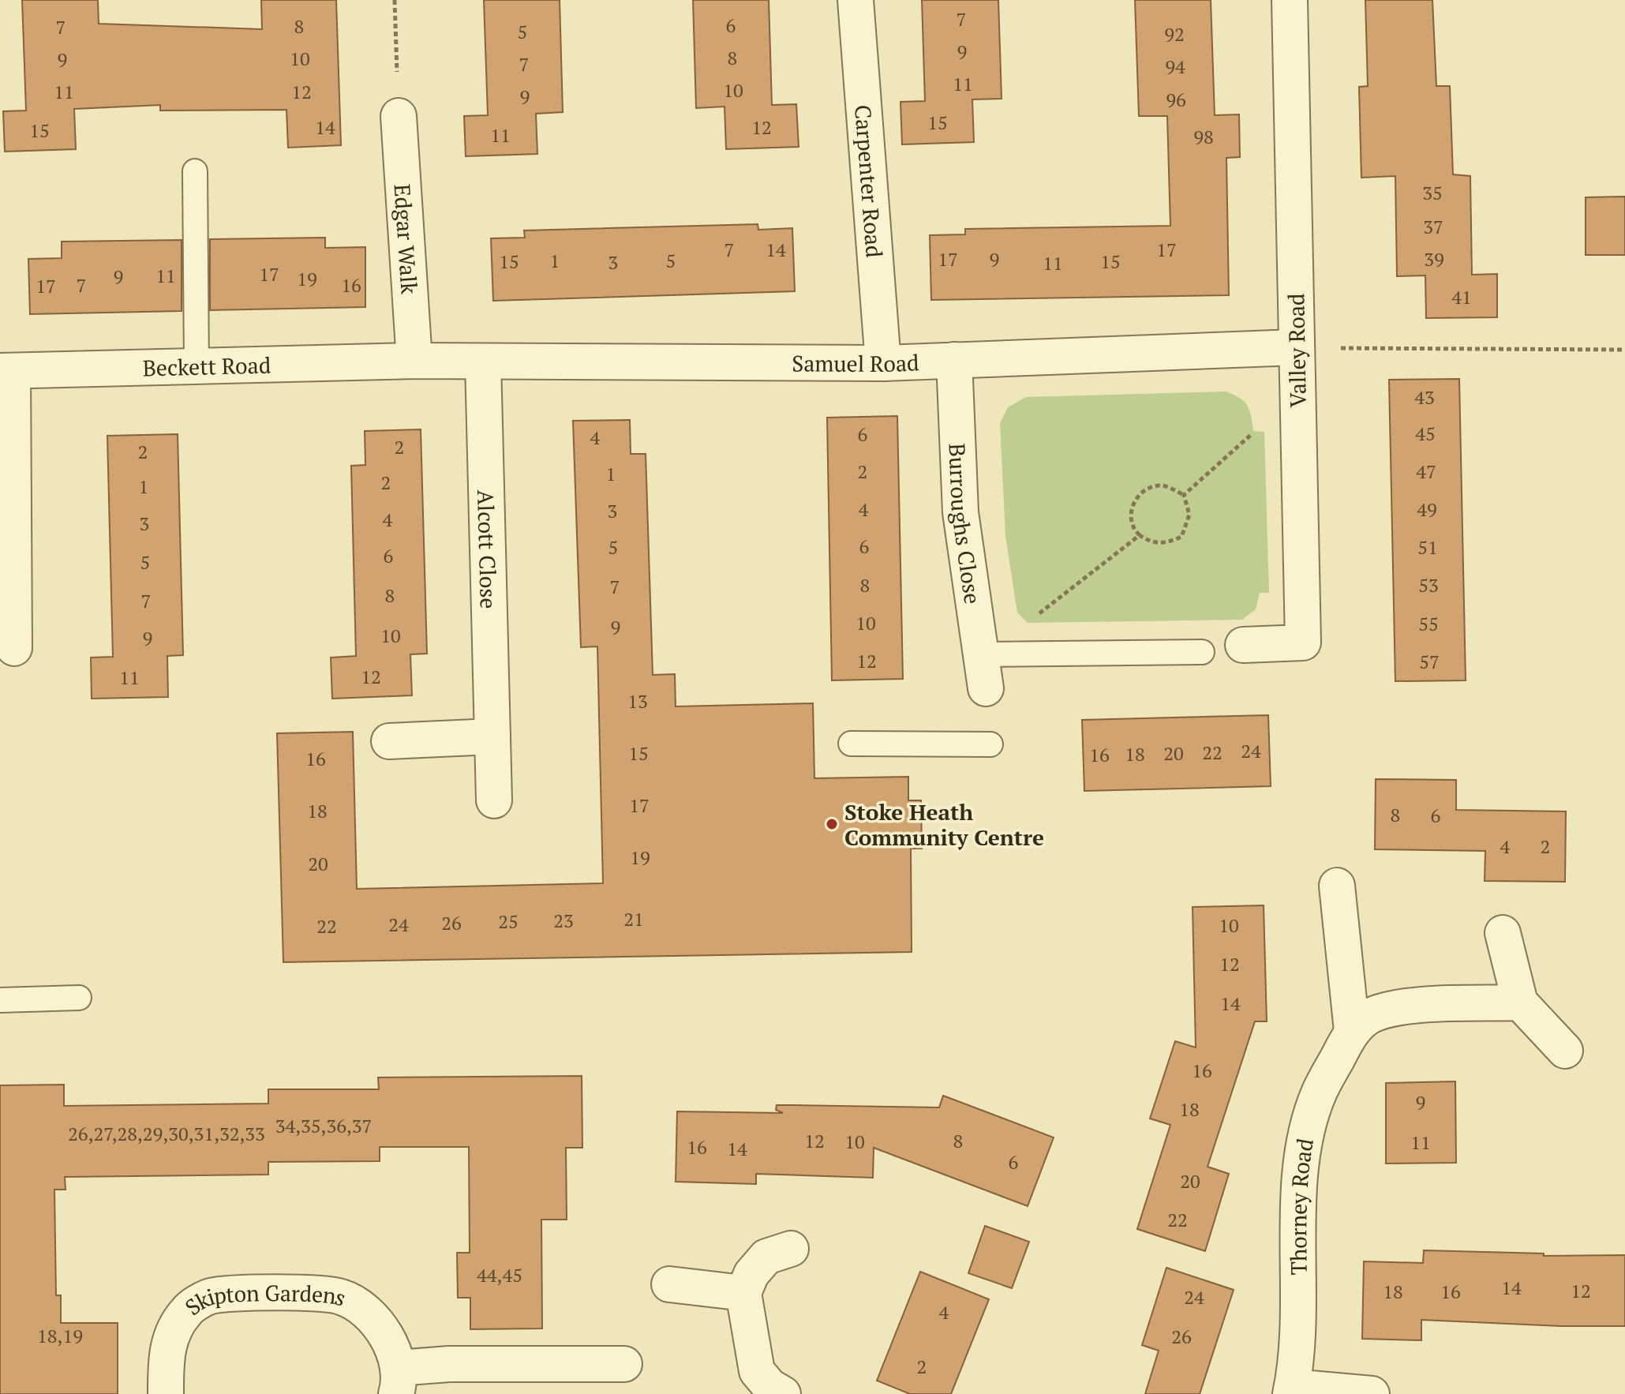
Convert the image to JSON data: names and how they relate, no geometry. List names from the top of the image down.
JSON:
{
  "streets": {
    "street": [
      "Carpenter Road",
      "Edgar Walk",
      "Valley Road",
      "Samuel Road",
      "Beckett Road",
      "Burroughs Close",
      "Alcott Close",
      "Thorney Road",
      "Skipton Gardens"
    ]
  },
  "crossings": [
    ["Carpenter Road", "Samuel Road"],
    ["Edgar Walk", "Samuel Road"],
    ["Edgar Walk", "Beckett Road"],
    ["Valley Road", "Samuel Road"],
    ["Samuel Road", "Beckett Road"],
    ["Samuel Road", "Burroughs Close"],
    ["Samuel Road", "Alcott Close"]
  ],
  "places": ["Stoke Heath Community Centre"],
  "house_numbers": [
    "7",
    "6",
    "8",
    "7",
    "5",
    "92",
    "9",
    "8",
    "10",
    "9",
    "7",
    "94",
    "11",
    "10",
    "11",
    "12",
    "9",
    "96",
    "15",
    "14",
    "12",
    "15",
    "11",
    "98",
    "35",
    "37",
    "7",
    "14",
    "17",
    "17",
    "9",
    "39",
    "1",
    "5",
    "15",
    "15",
    "3",
    "11",
    "17",
    "11",
    "9",
    "19",
    "7",
    "16",
    "17",
    "41",
    "43",
    "45",
    "6",
    "4",
    "2",
    "2",
    "2",
    "47",
    "1",
    "2",
    "1",
    "4",
    "49",
    "3",
    "4",
    "3",
    "6",
    "5",
    "51",
    "6",
    "5",
    "8",
    "53",
    "7",
    "8",
    "7",
    "10",
    "55",
    "9",
    "10",
    "9",
    "12",
    "57",
    "12",
    "11",
    "13",
    "24",
    "22",
    "15",
    "20",
    "18",
    "16",
    "16",
    "17",
    "18",
    "8",
    "6",
    "4",
    "2",
    "19",
    "20",
    "21",
    "23",
    "25",
    "26",
    "24",
    "10",
    "22",
    "12",
    "14",
    "16",
    "9",
    "18",
    "34,35,36,37",
    "26,27,28,29,30,31,32,33",
    "12",
    "8",
    "10",
    "11",
    "16",
    "14",
    "6",
    "20",
    "22",
    "44,45",
    "14",
    "12",
    "18",
    "16",
    "24",
    "4",
    "18,19",
    "26",
    "2"
  ]
}
